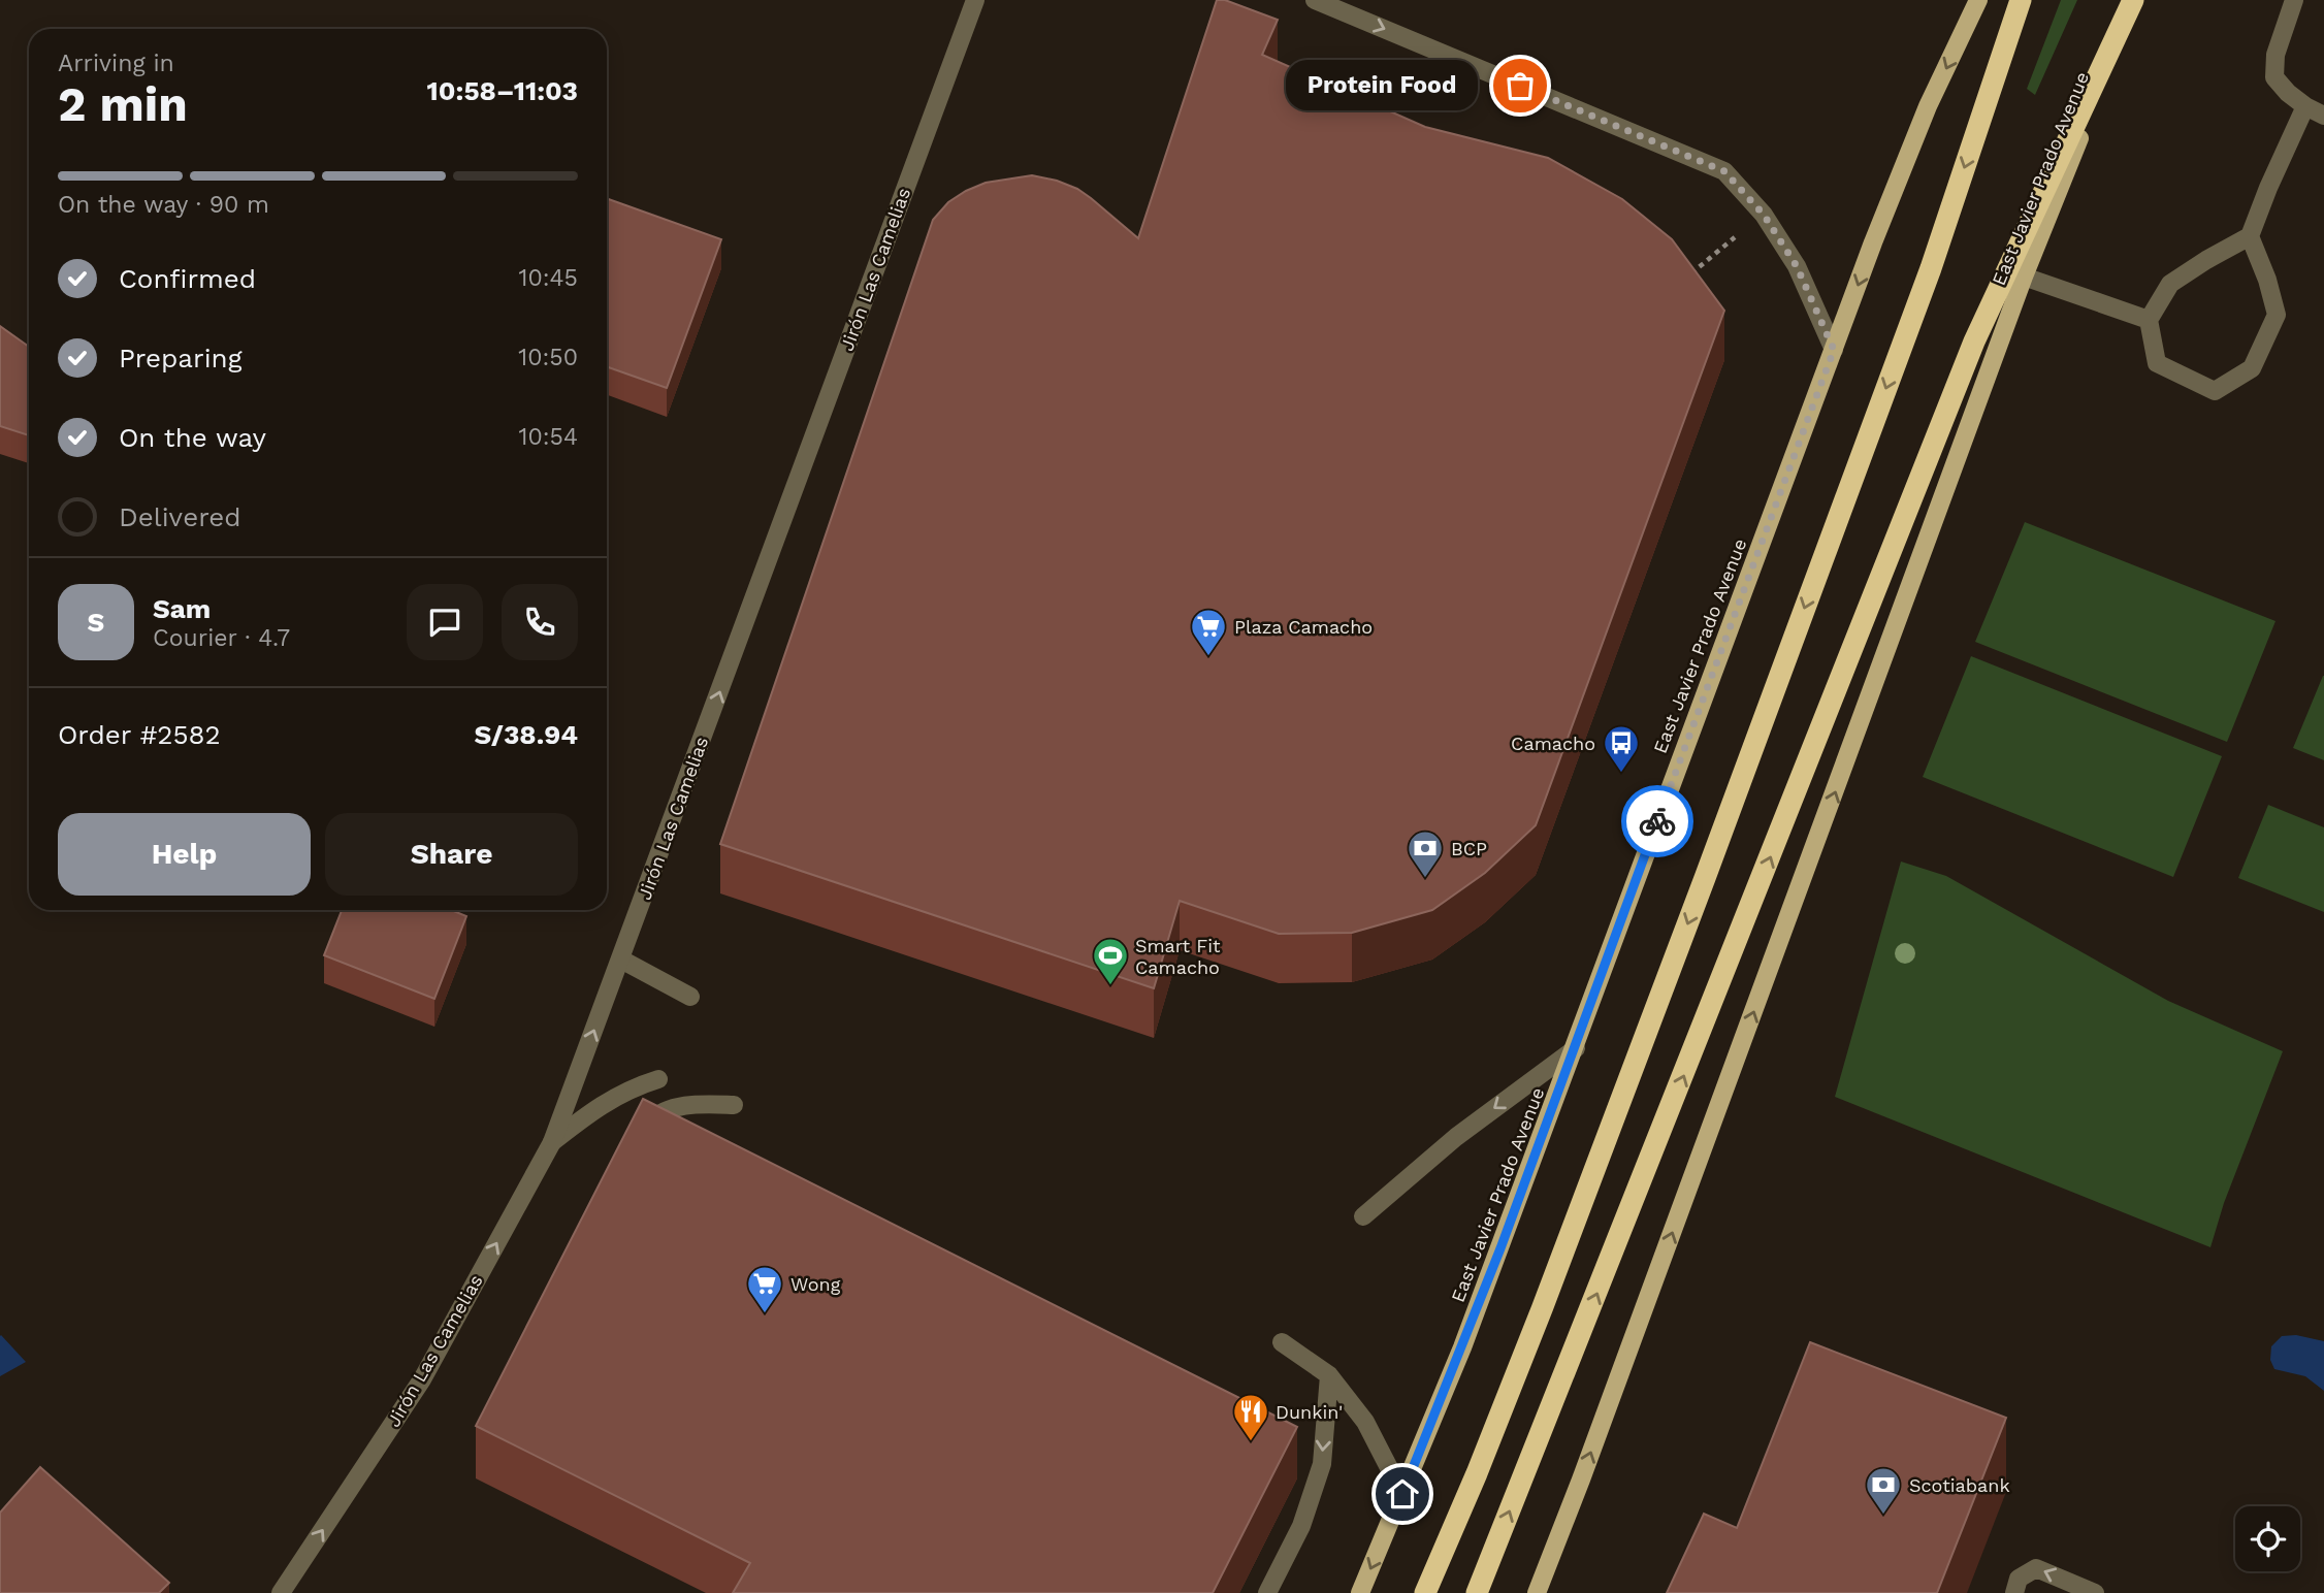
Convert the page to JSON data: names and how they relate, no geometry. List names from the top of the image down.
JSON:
{
  "streets": {
    "main road": ["East Javier Prado Avenue"],
    "street": ["Jirón Las Camelias"]
  },
  "one_way": ["Jirón Las Camelias"],
  "places": {
    "other": ["Protein Food"],
    "supermarket": ["Plaza Camacho", "Wong"],
    "bus stop": ["Camacho"],
    "bank": ["BCP", "Scotiabank"],
    "sports": ["Smart Fit Camacho"],
    "restaurant": ["Dunkin'"]
  },
  "page": {
    "heading": ["2 min", "Arriving in", "10:58–11:03"],
    "panel": [
      "Sam",
      "Courier · 4.7",
      "Order #2582",
      "S/38.94"
    ],
    "bubble": "Protein Food",
    "bar": "On the way · 90 m",
    "list": [
      ["Confirmed", "10:45"],
      ["Preparing", "10:50"],
      ["On the way", "10:54"],
      "Delivered"
    ],
    "round": "S",
    "buttons": ["Help", "Share"]
  }
}
